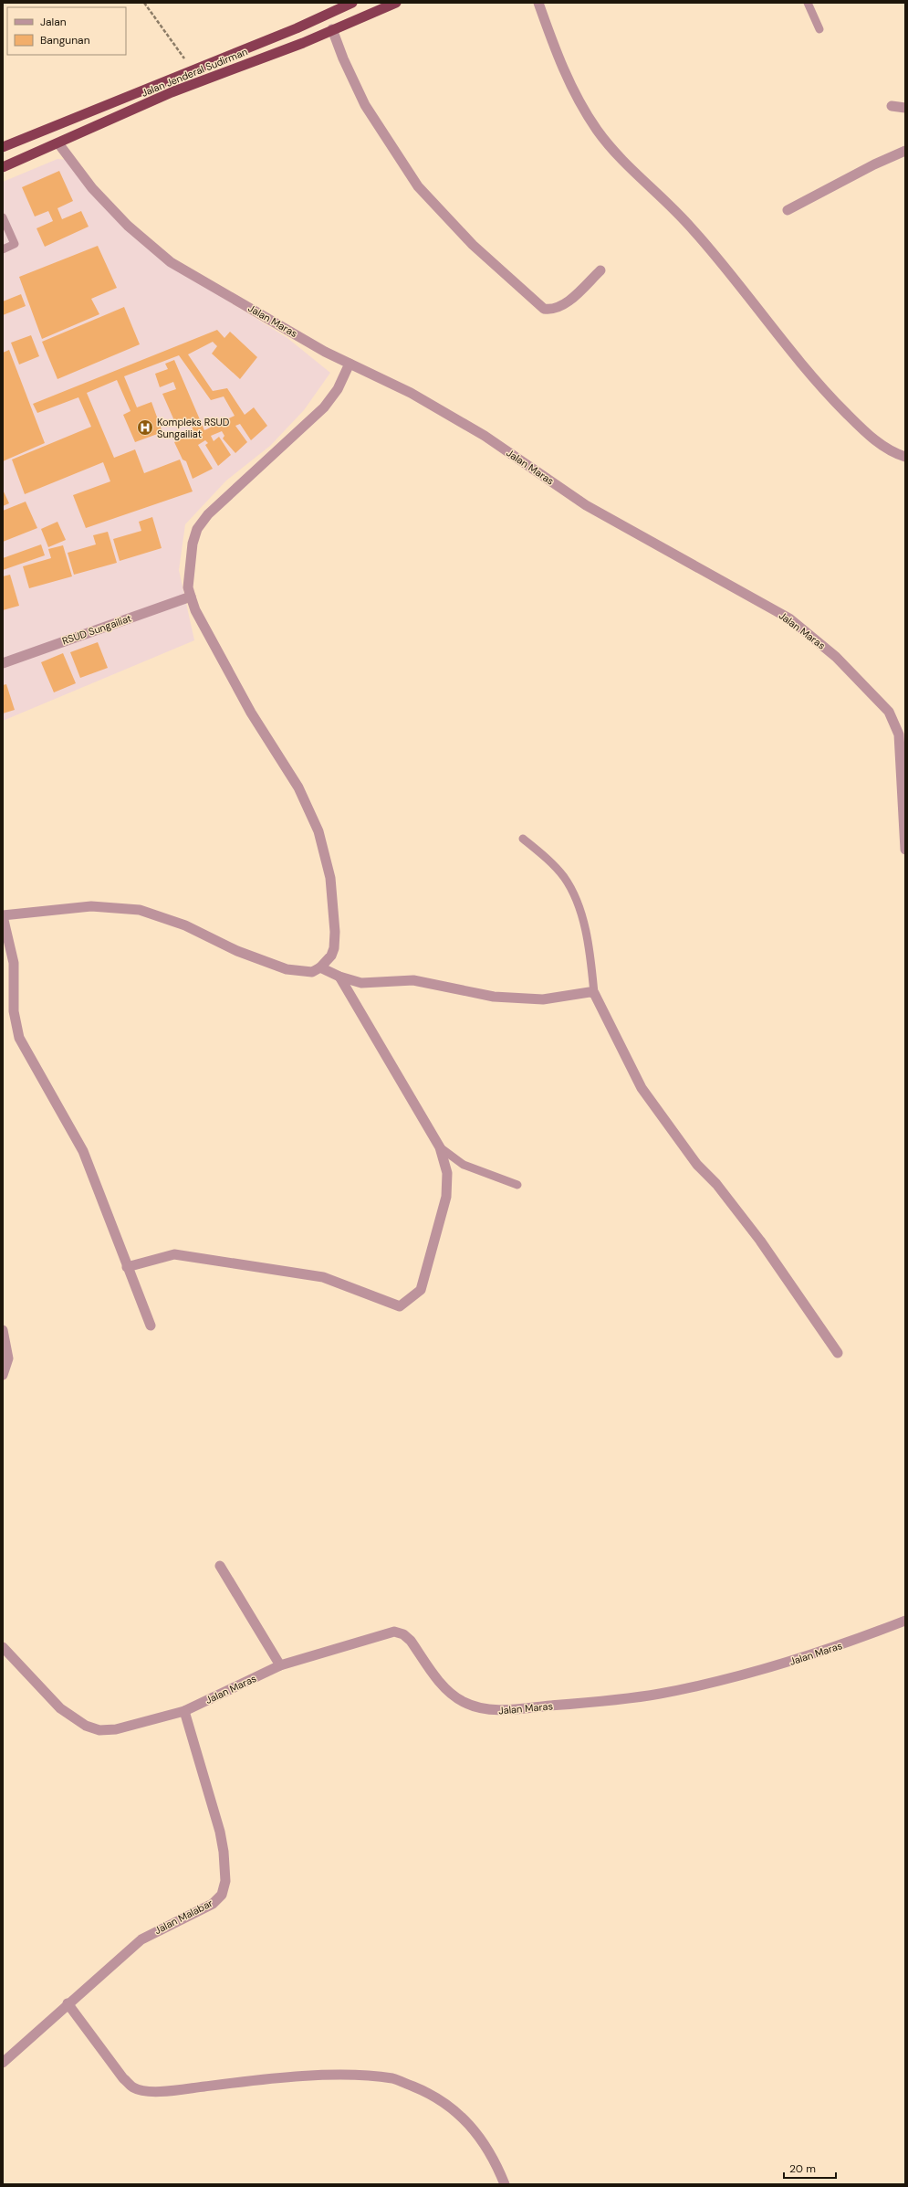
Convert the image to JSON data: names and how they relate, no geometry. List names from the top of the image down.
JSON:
{
  "streets": {
    "highway": ["Jalan Jenderal Sudirman"],
    "street": ["Jalan Maras", "RSUD Sungailiat", "Jalan Malabar"]
  },
  "crossings": [
    ["Jalan Jenderal Sudirman", "Jalan Maras"],
    ["Jalan Maras", "Jalan Malabar"]
  ],
  "places": {
    "hospital": ["Kompleks RSUD Sungailiat"]
  },
  "legend": ["Jalan", "Bangunan"],
  "scale_bar": "20 m"
}
